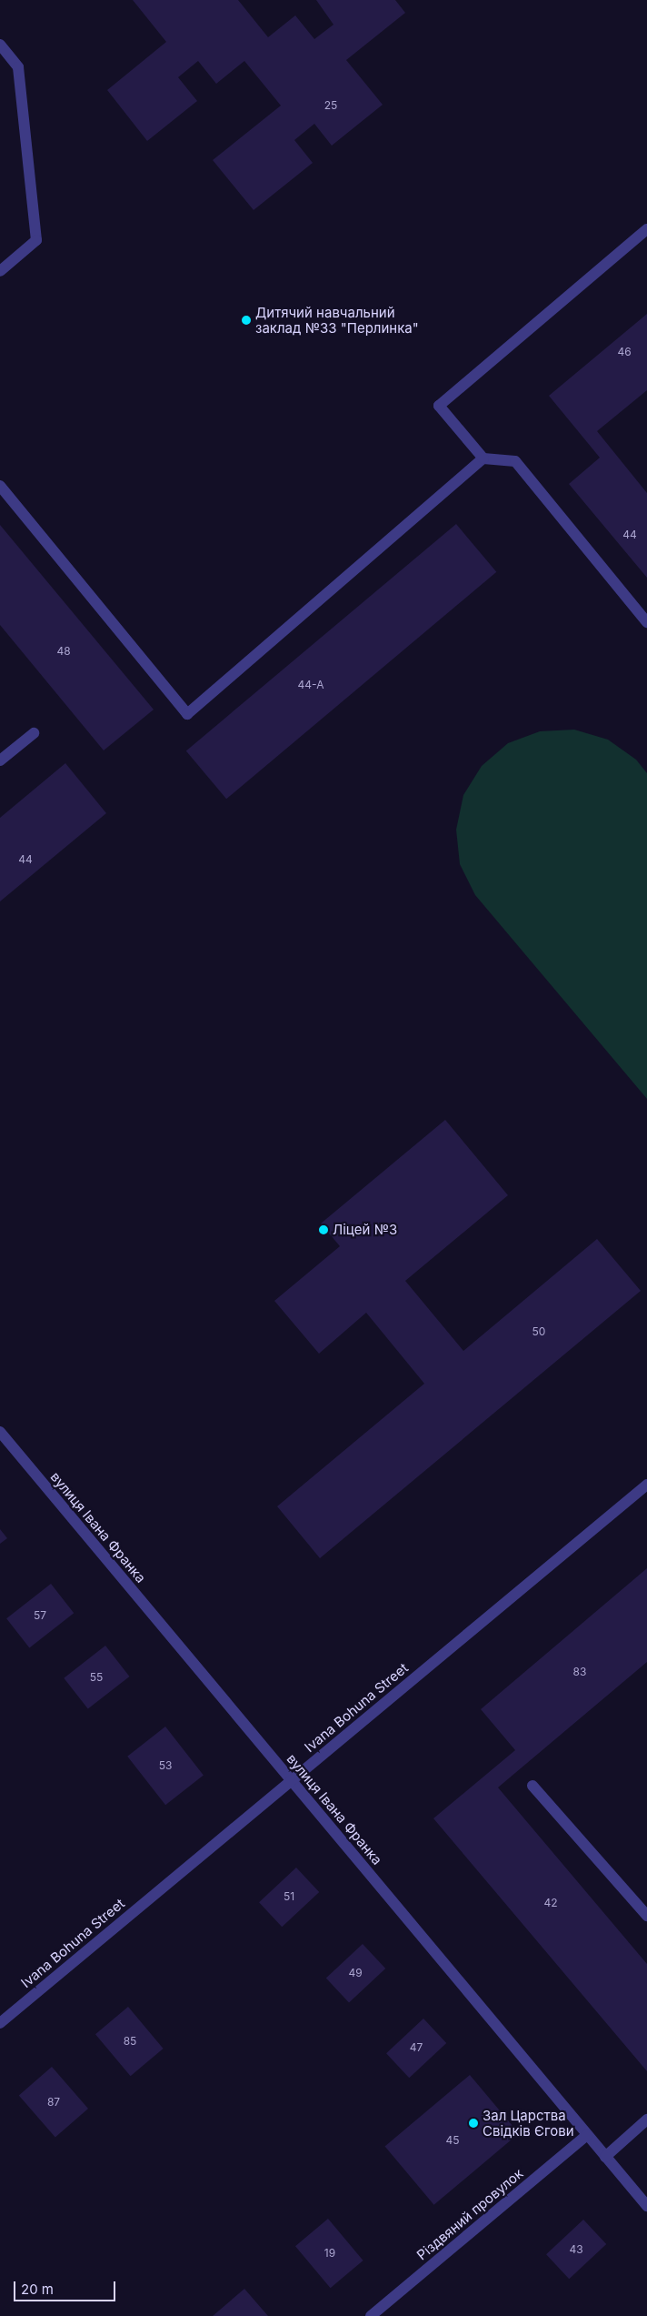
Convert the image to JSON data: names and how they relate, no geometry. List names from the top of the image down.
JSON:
{
  "streets": {
    "street": ["вулиця Івана Франка", "Ivana Bohuna Street", "Різдвяний провулок"]
  },
  "crossings": [
    ["вулиця Івана Франка", "Ivana Bohuna Street"],
    ["вулиця Івана Франка", "Різдвяний провулок"]
  ],
  "places": ["Дитячий навчальний заклад №33 \"Перлинка\"", "Ліцей №3", "Зал Царства Свідків Єгови"],
  "house_numbers": [
    "25",
    "46",
    "44",
    "48",
    "44-А",
    "44",
    "50",
    "57",
    "83",
    "55",
    "53",
    "51",
    "42",
    "49",
    "85",
    "47",
    "87",
    "45",
    "43",
    "19"
  ],
  "scale_bar": "20 m"
}
